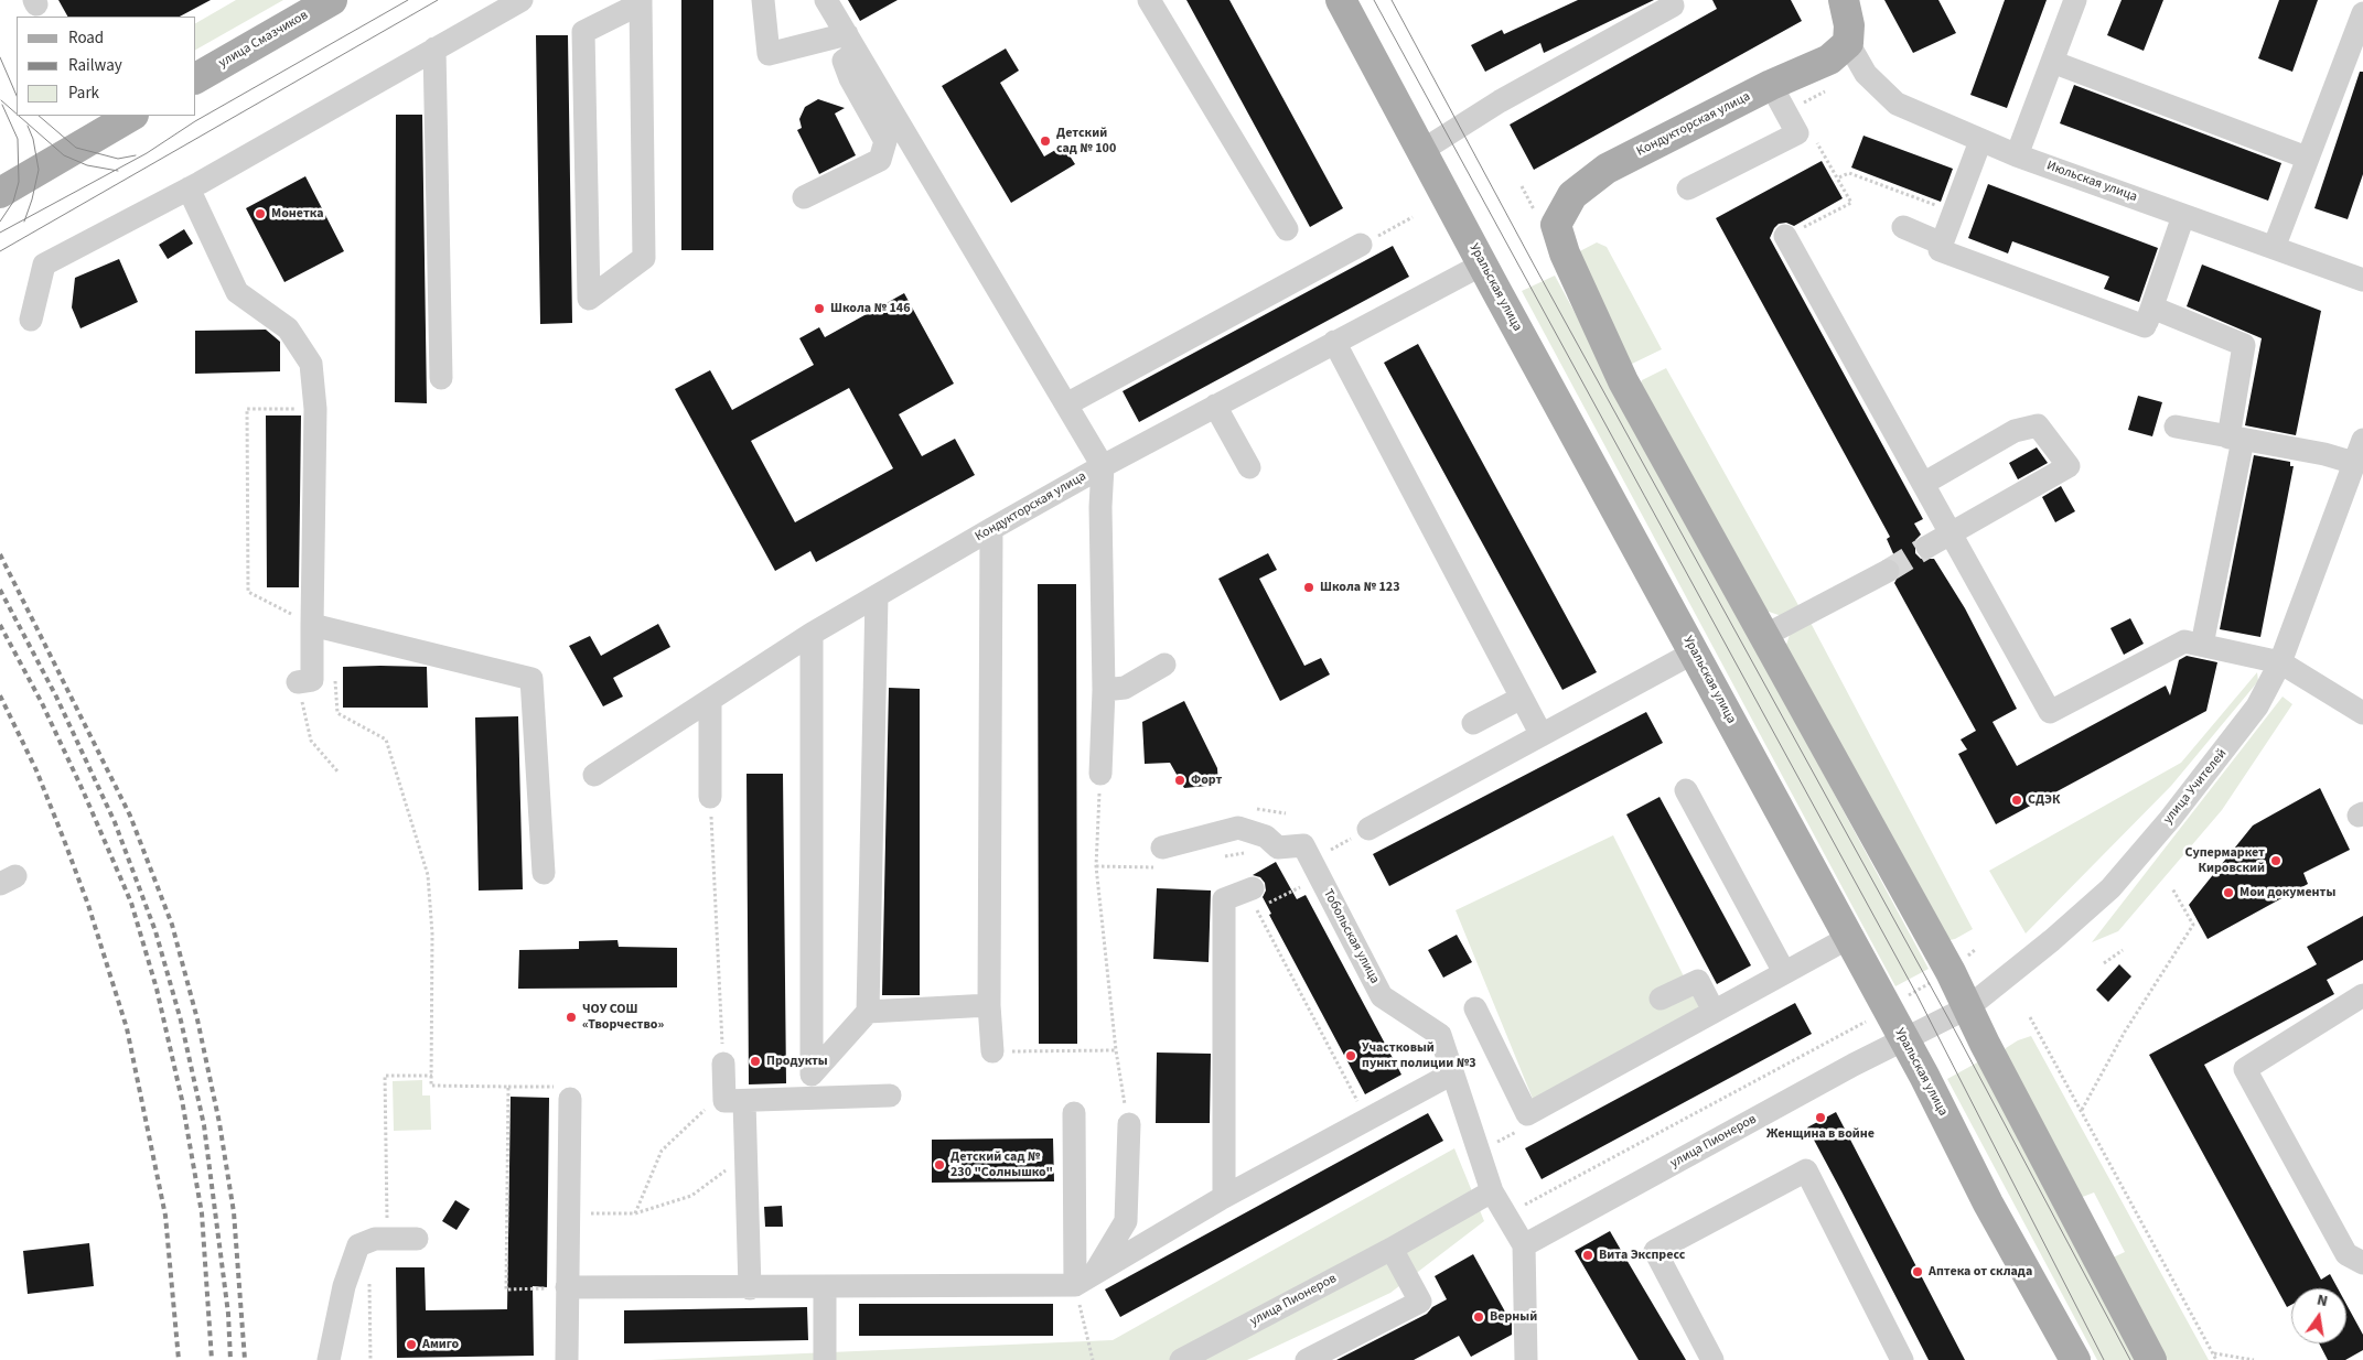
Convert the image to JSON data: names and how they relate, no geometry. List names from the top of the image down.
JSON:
{
  "streets": {
    "main road": ["улица Смазчиков", "Кондукторская улица", "Уральская улица"],
    "street": [
      "Июльская улица",
      "улица Учителей",
      "Тобольская улица",
      "улица Пионеров"
    ]
  },
  "crossings": [
    ["Кондукторская улица", "Июльская улица"],
    ["Кондукторская улица", "Уральская улица"],
    ["Уральская улица", "улица Учителей"],
    ["Уральская улица", "улица Пионеров"],
    ["улица Учителей", "улица Пионеров"],
    ["Тобольская улица", "улица Пионеров"]
  ],
  "places": [
    "Детский сад № 100",
    "Монетка",
    "Школа № 146",
    "Школа № 123",
    "Форт",
    "СДЭК",
    "Супермаркет Кировский",
    "Мои документы",
    "ЧОУ СОШ «Творчество»",
    "Участковый пункт полиции №3",
    "Продукты",
    "Женщина в войне",
    "Детский сад № 230 \"Солнышко\"",
    "Вита Экспресс",
    "Аптека от склада",
    "Верный",
    "Амиго"
  ],
  "legend": ["Road", "Railway", "Park"],
  "north": "top"
}
